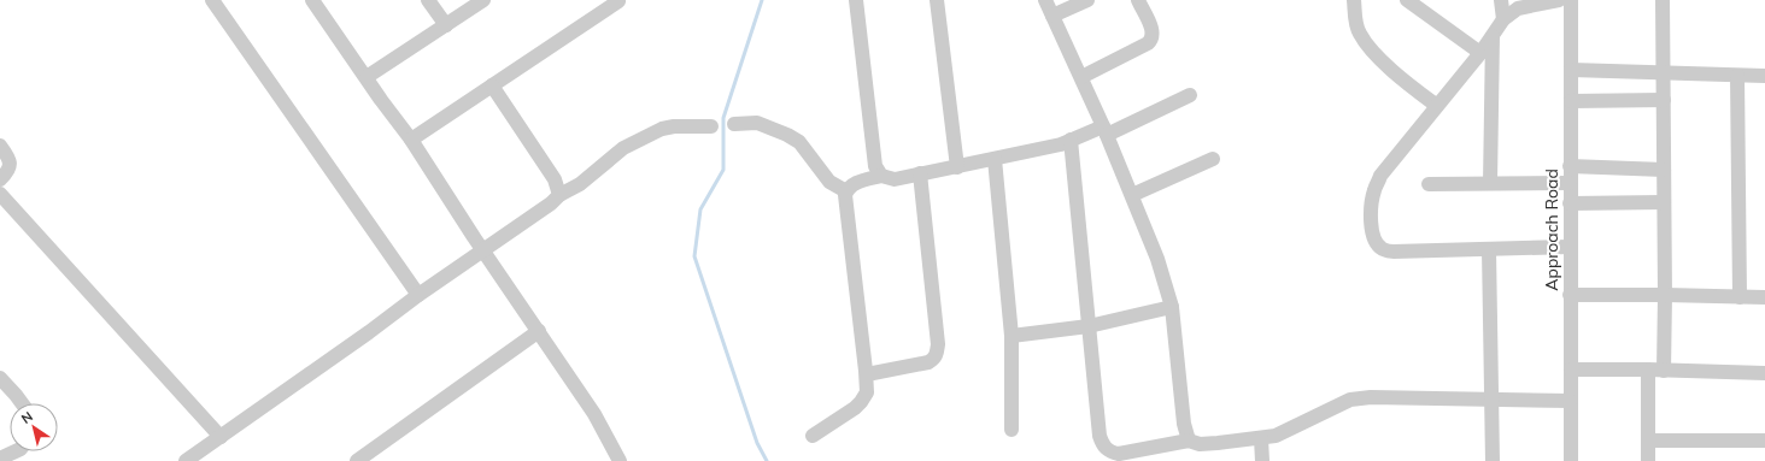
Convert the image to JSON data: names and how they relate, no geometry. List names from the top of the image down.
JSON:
{
  "streets": {
    "street": ["Approach Road"]
  },
  "north": "top left"
}
